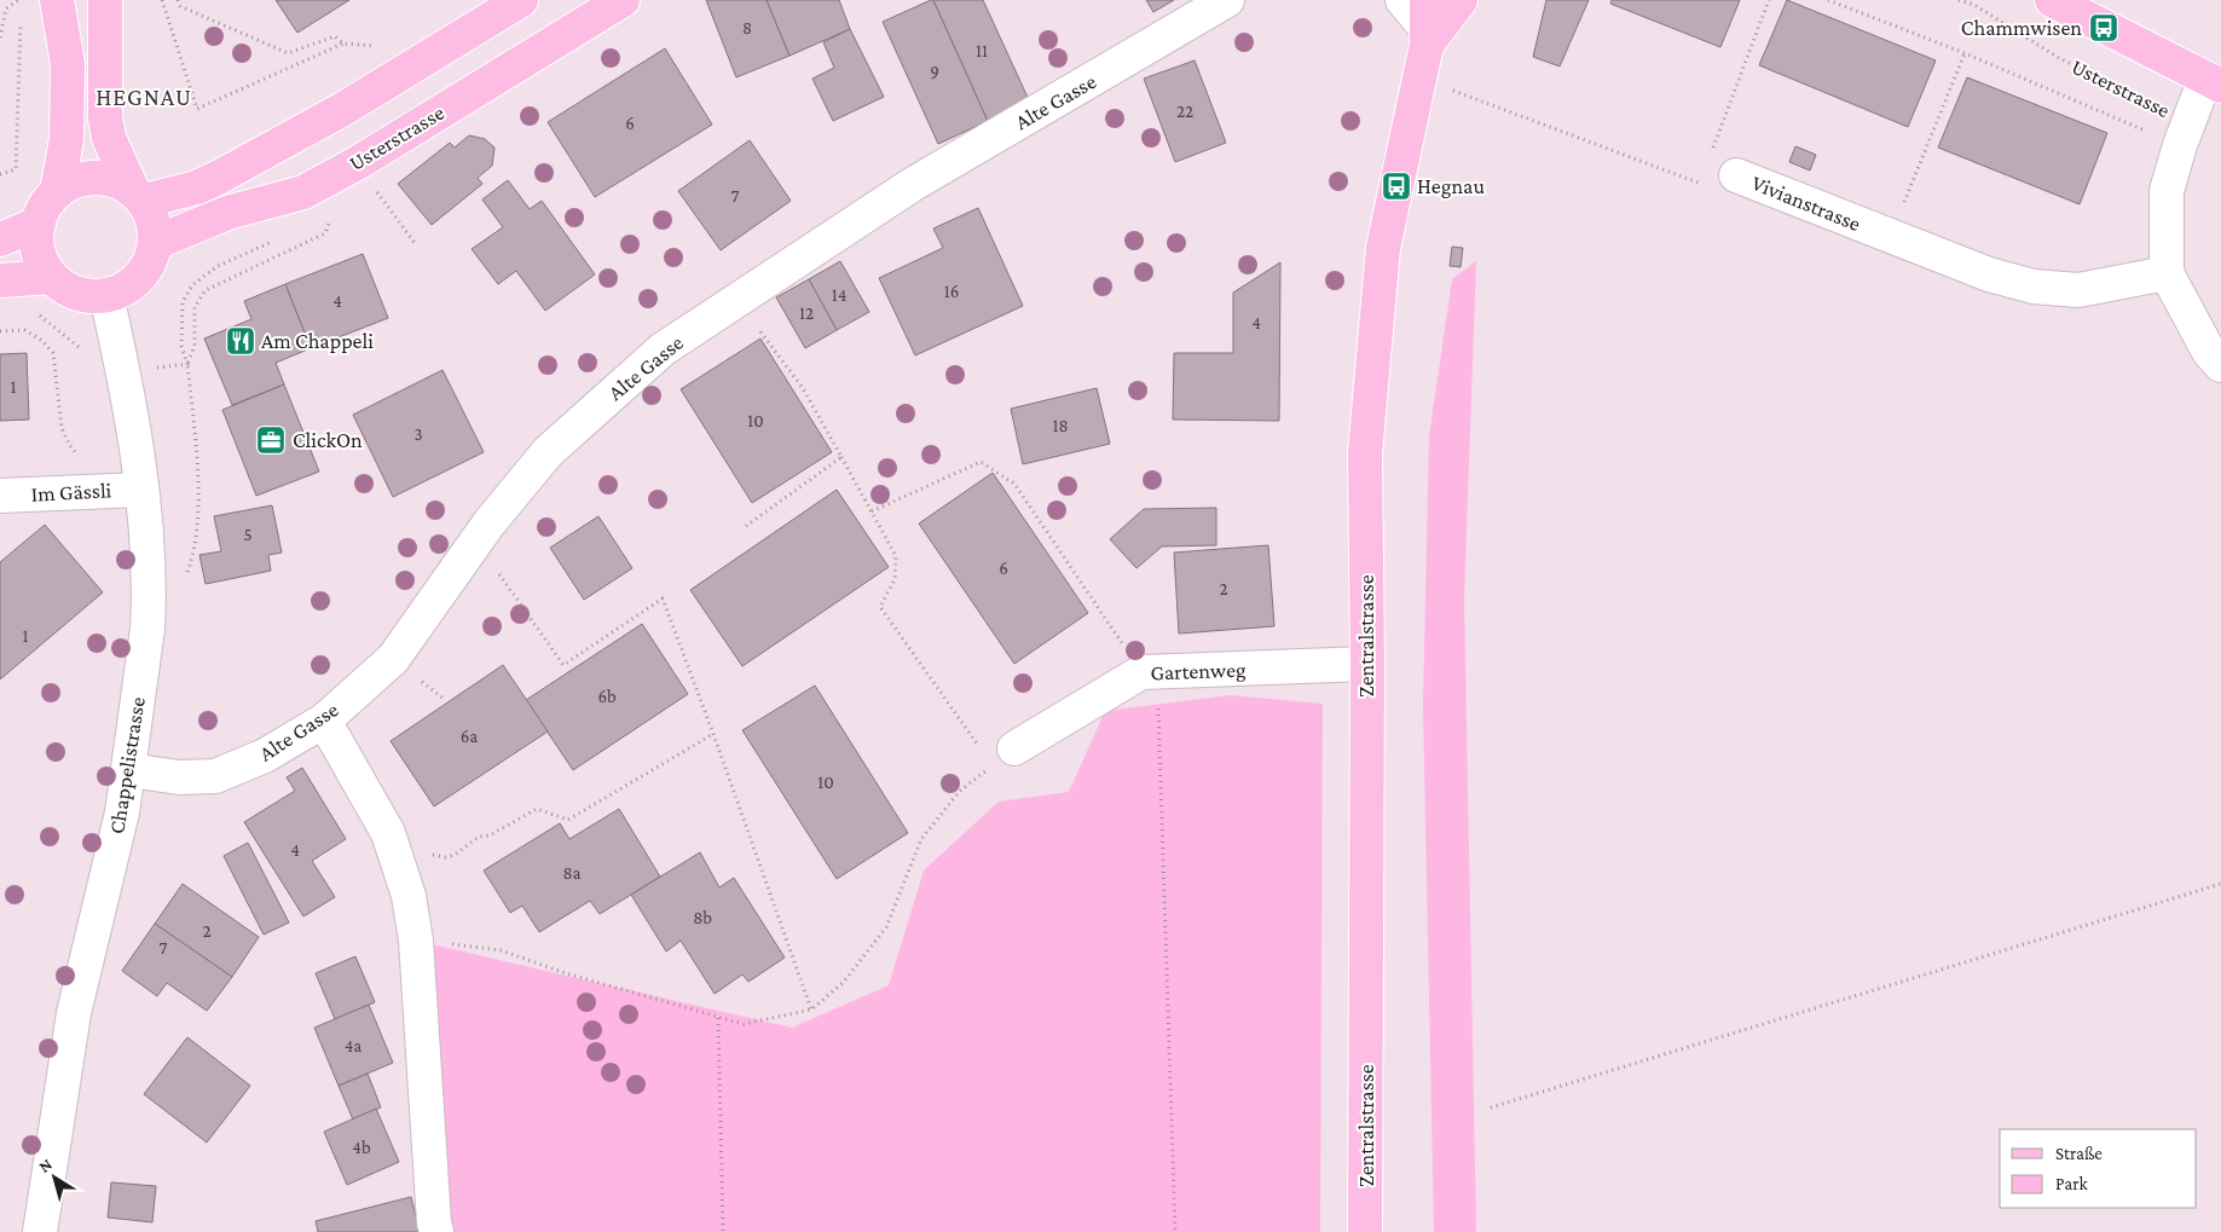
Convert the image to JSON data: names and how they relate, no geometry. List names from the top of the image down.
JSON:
{
  "streets": {
    "main road": ["Usterstrasse", "Zentralstrasse"],
    "street": [
      "Alte Gasse",
      "Vivianstrasse",
      "Im Gässli",
      "Gartenweg",
      "Chappelistrasse"
    ]
  },
  "crossings": [
    ["Usterstrasse", "Chappelistrasse"],
    ["Alte Gasse", "Chappelistrasse"],
    ["Im Gässli", "Chappelistrasse"],
    ["Zentralstrasse", "Gartenweg"]
  ],
  "districts": ["HEGNAU"],
  "places": {
    "bus stop": ["Chammwisen", "Hegnau"],
    "restaurant": ["Am Chappeli"],
    "office": ["ClickOn"]
  },
  "house_numbers": [
    "8",
    "11",
    "9",
    "22",
    "6",
    "7",
    "16",
    "14",
    "4",
    "12",
    "4",
    "1",
    "10",
    "18",
    "3",
    "5",
    "6",
    "2",
    "1",
    "6b",
    "6a",
    "10",
    "4",
    "8a",
    "8b",
    "2",
    "7",
    "4a",
    "4b"
  ],
  "legend": ["Straße", "Park"],
  "north": "top left"
}
